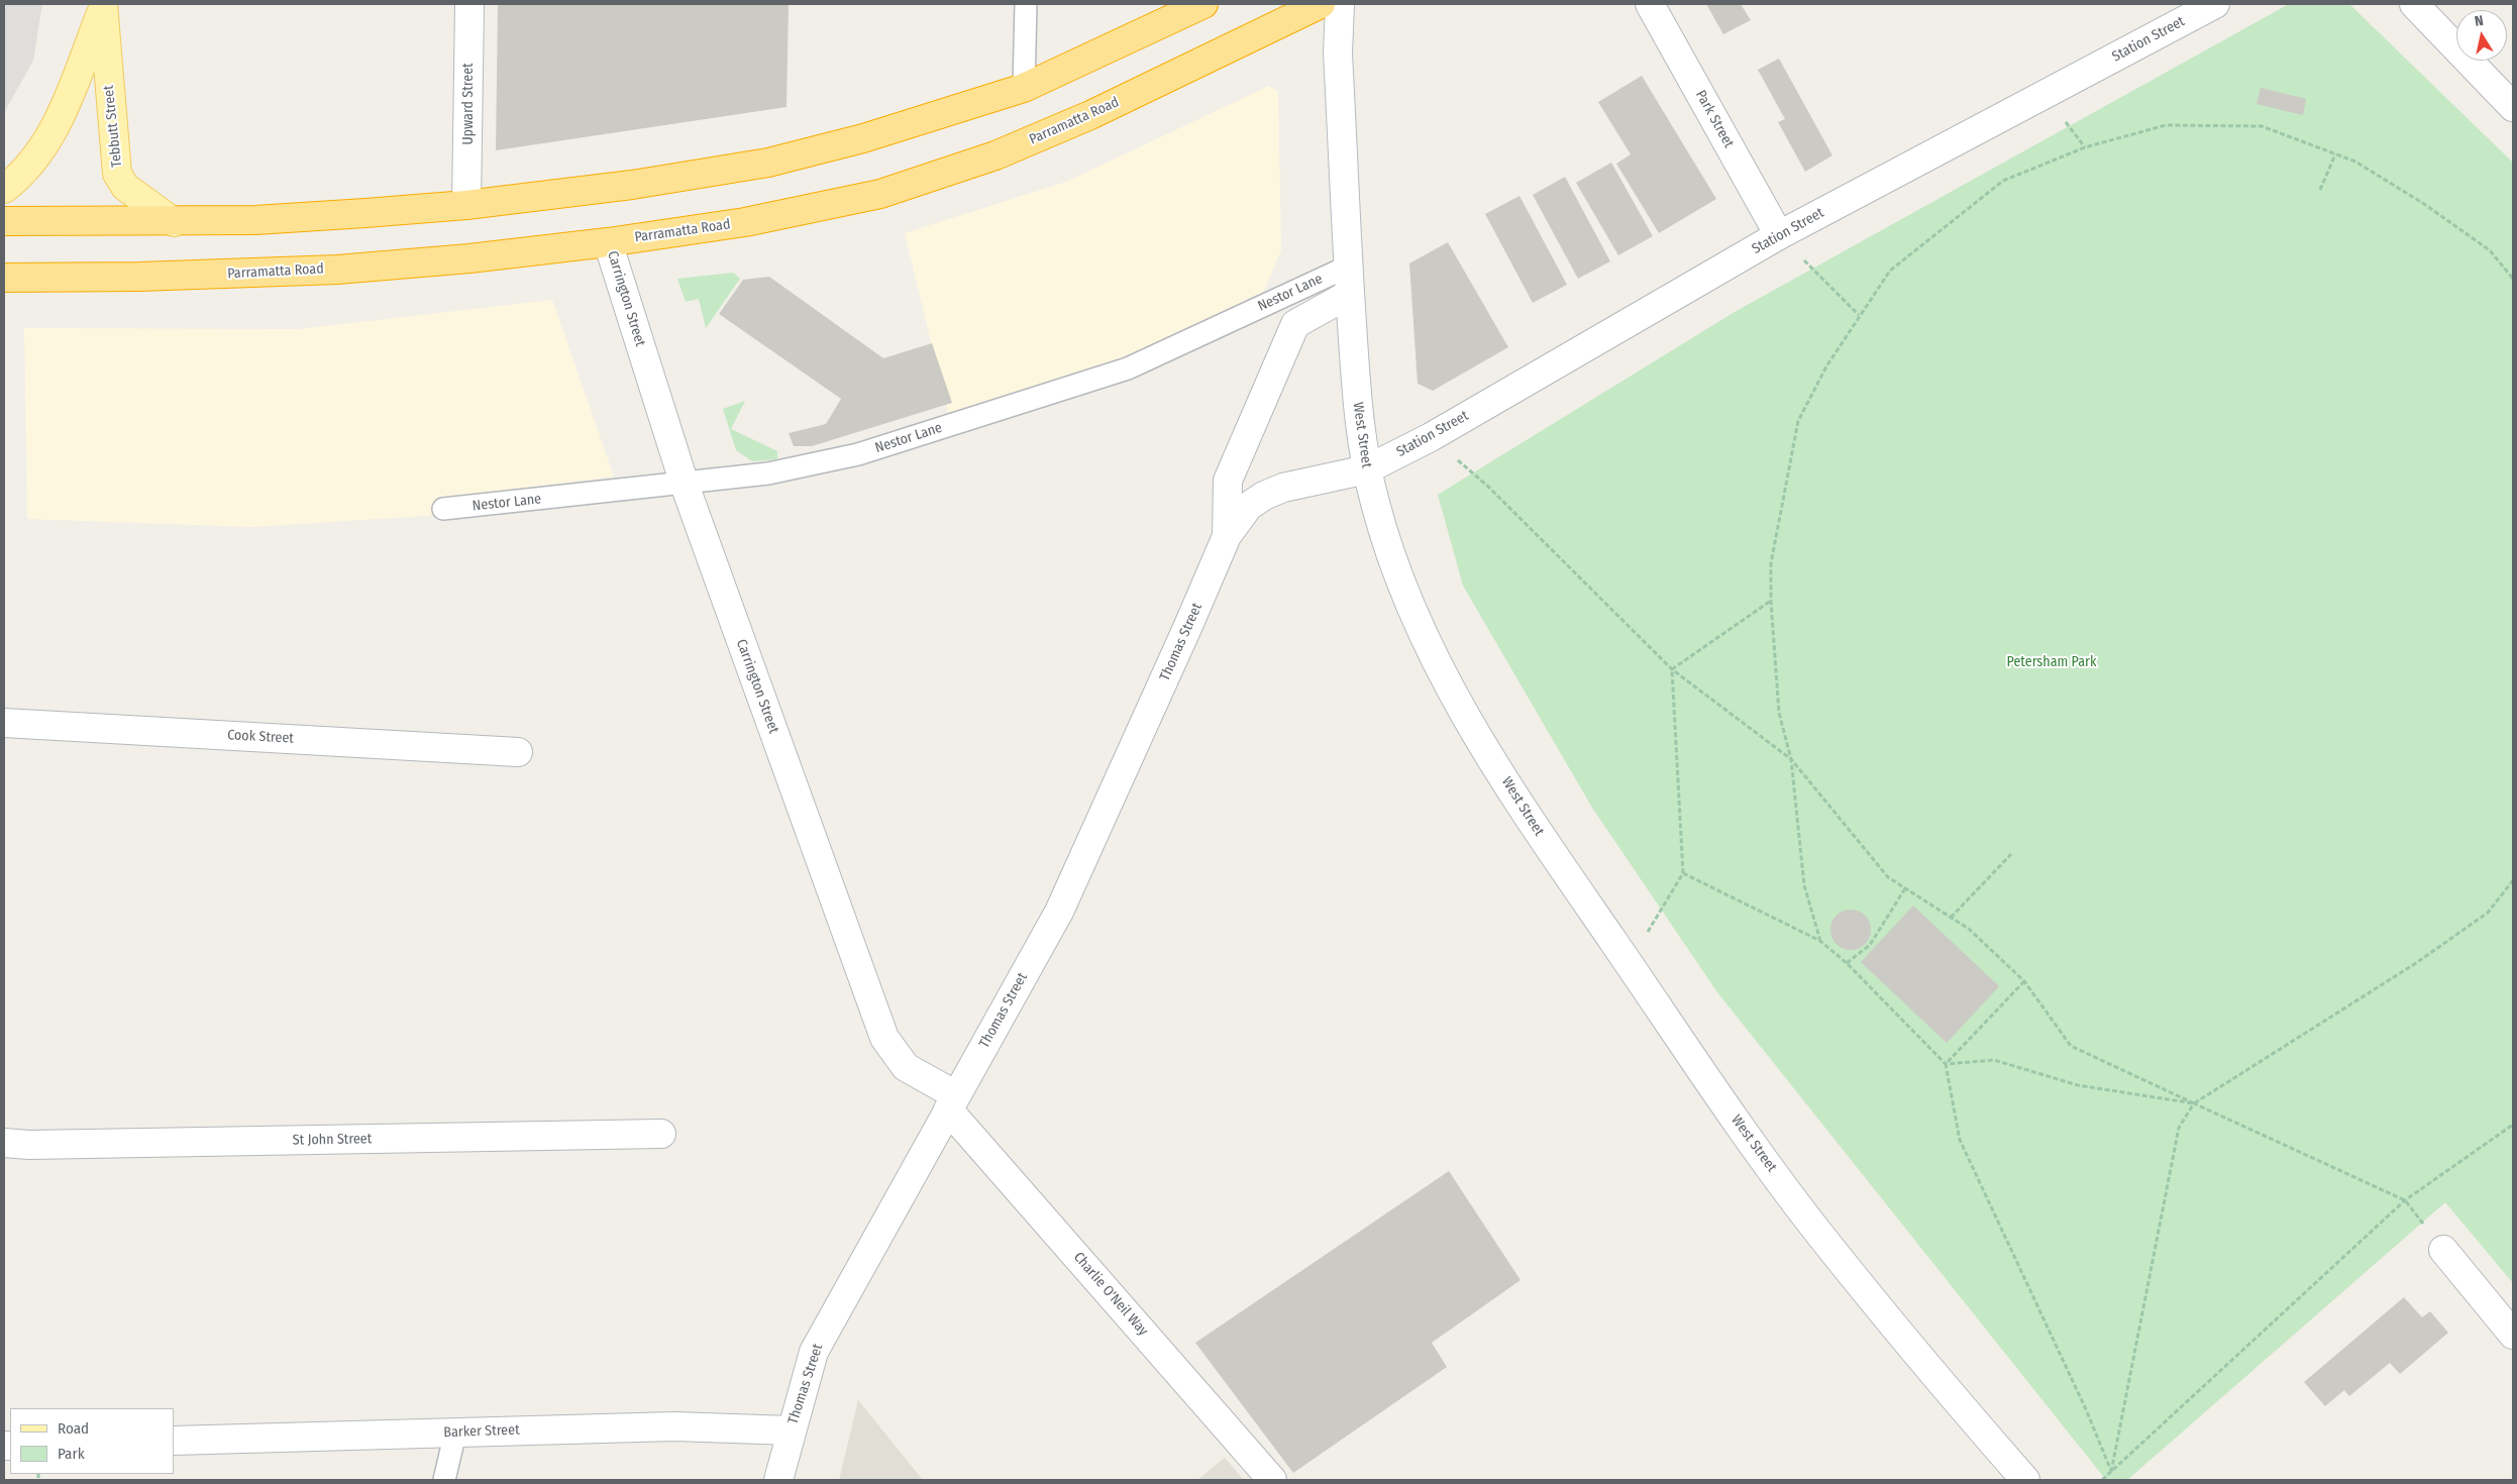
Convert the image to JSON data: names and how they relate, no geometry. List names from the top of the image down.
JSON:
{
  "streets": {
    "highway": ["Parramatta Road"],
    "main road": ["Tebbutt Street"],
    "street": [
      "Station Street",
      "Upward Street",
      "Park Street",
      "Carrington Street",
      "West Street",
      "Thomas Street",
      "Cook Street",
      "St John Street",
      "Charlie O'Neil Way",
      "Barker Street"
    ],
    "lane": ["Nestor Lane"]
  },
  "crossings": [
    ["Station Street", "Park Street"],
    ["Station Street", "West Street"],
    ["Station Street", "Thomas Street"],
    ["Parramatta Road", "Carrington Street"],
    ["Nestor Lane", "Carrington Street"],
    ["Nestor Lane", "West Street"],
    ["Carrington Street", "Thomas Street"],
    ["Carrington Street", "Charlie O'Neil Way"],
    ["West Street", "Thomas Street"],
    ["Thomas Street", "Charlie O'Neil Way"],
    ["Thomas Street", "Barker Street"]
  ],
  "parks": ["Petersham Park"],
  "legend": ["Road", "Park"],
  "north": "top"
}
